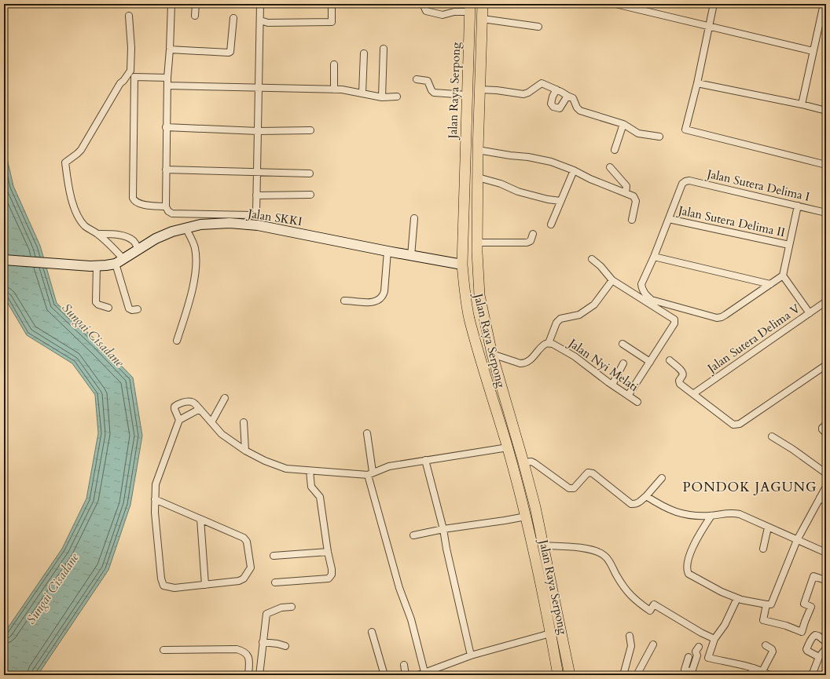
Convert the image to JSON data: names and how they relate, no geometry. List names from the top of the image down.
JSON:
{
  "streets": {
    "main road": ["Jalan Raya Serpong", "Jalan SKKI"],
    "street": [
      "Jalan Sutera Delima I",
      "Jalan Sutera Delima II",
      "Jalan Sutera Delima V",
      "Jalan Nyi Melati"
    ]
  },
  "crossings": [
    ["Jalan Raya Serpong", "Jalan SKKI"],
    ["Jalan Sutera Delima I", "Jalan Sutera Delima II"]
  ],
  "districts": ["PONDOK JAGUNG"],
  "water": ["Sungai Cisadane"]
}
